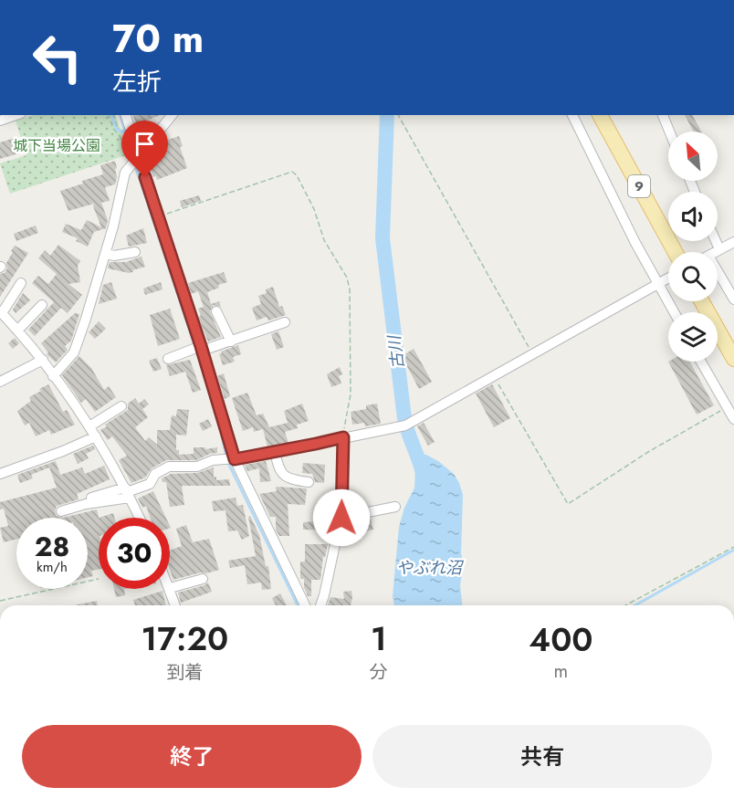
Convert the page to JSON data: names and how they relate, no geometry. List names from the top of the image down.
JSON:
{
  "streets": {
    "main road": ["9"]
  },
  "water": ["古川", "やぶれ沼"],
  "parks": ["城下当場公園"],
  "north": "top left",
  "page": {
    "turn": ["70 m", "左折"],
    "speed": "28 km/h",
    "limit": "30",
    "eta": [
      "17:20",
      "到着",
      "1",
      "分",
      "400",
      "m"
    ],
    "buttons": ["終了", "共有"]
  }
}
